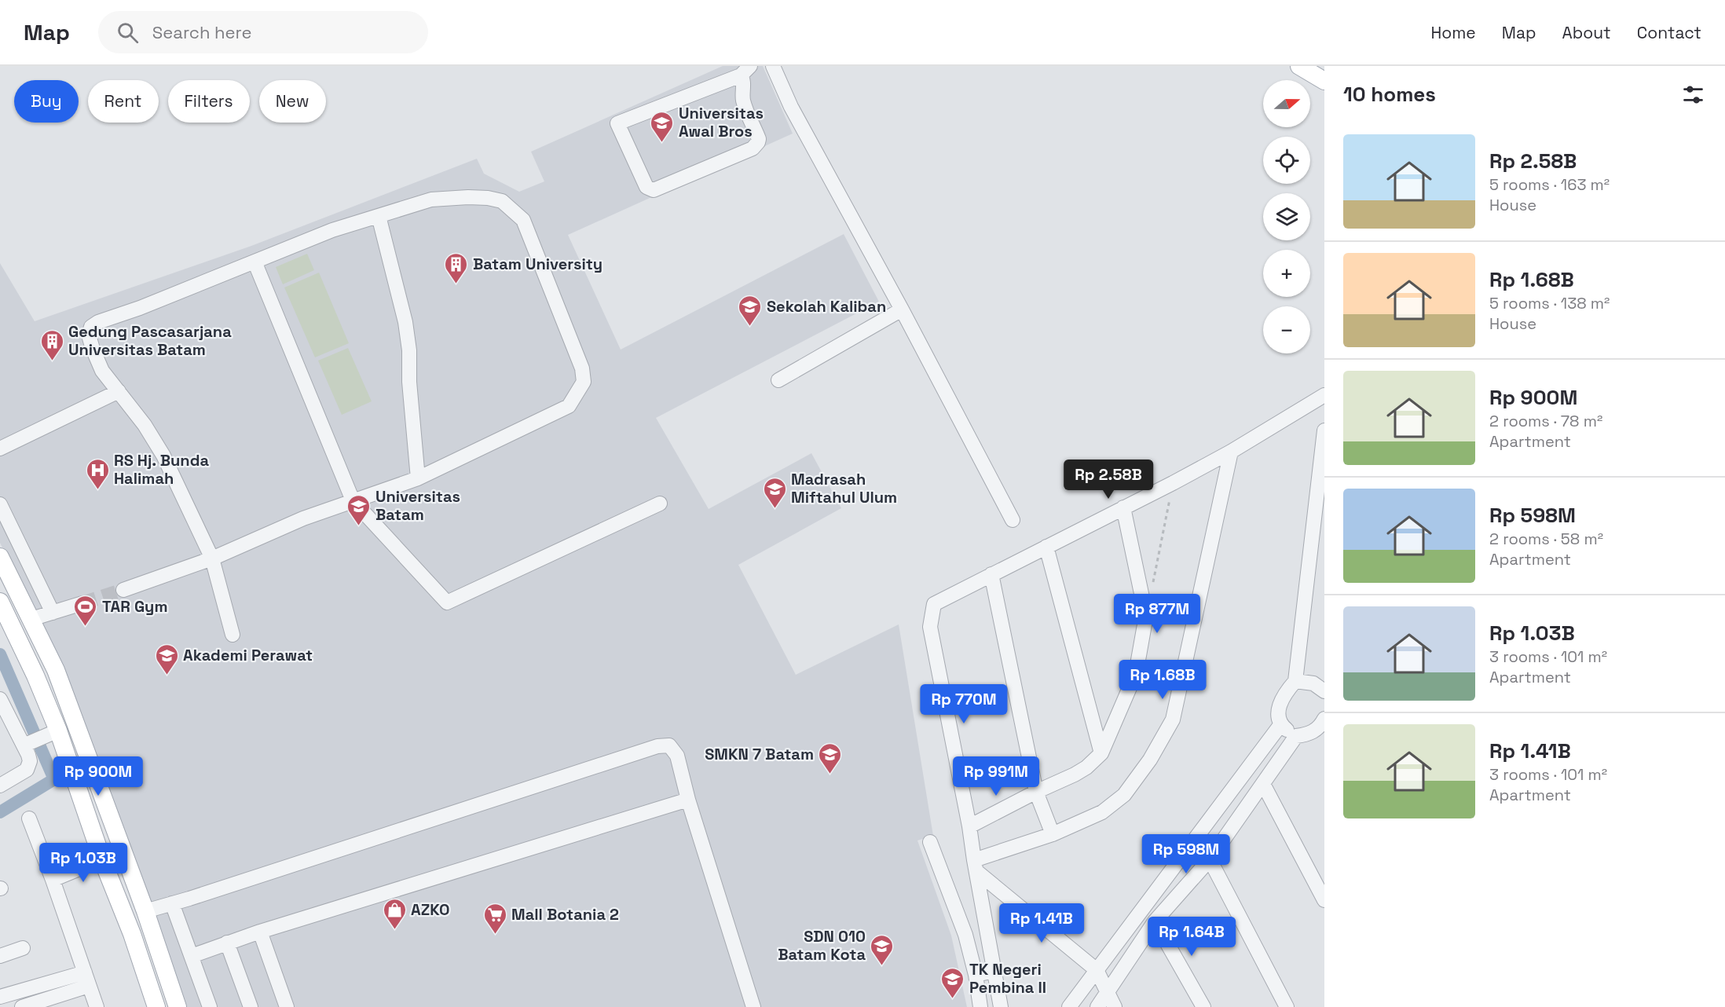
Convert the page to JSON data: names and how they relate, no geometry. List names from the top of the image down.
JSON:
{
  "places": {
    "school or university": [
      "Universitas Awal Bros",
      "Sekolah Kaliban",
      "Madrasah Miftahul Ulum",
      "Universitas Batam",
      "Akademi Perawat",
      "SMKN 7 Batam",
      "SDN 010 Batam Kota",
      "TK Negeri Pembina II"
    ],
    "building": ["Batam University", "Gedung Pascasarjana Universitas Batam"],
    "hospital": ["RS Hj. Bunda Halimah"],
    "sports": ["TAR Gym"],
    "shop": ["AZKO"],
    "supermarket": ["Mall Botania 2"]
  },
  "north": "right",
  "page": {
    "header": "Map",
    "search": "Search here",
    "nav": [
      "Home",
      "Map",
      "About",
      "Contact"
    ],
    "heading": "10 homes",
    "map_buttons": ["+", "−"],
    "chip": [
      "Buy",
      "Rent",
      "Filters",
      "New"
    ],
    "list": [
      {
        "name": "Rp 2.58B",
        "note": "5 rooms · 163 m² · House"
      },
      {
        "name": "Rp 1.68B",
        "note": "5 rooms · 138 m² · House"
      },
      {
        "name": "Rp 900M",
        "note": "2 rooms · 78 m² · Apartment"
      },
      {
        "name": "Rp 598M",
        "note": "2 rooms · 58 m² · Apartment"
      },
      {
        "name": "Rp 1.03B",
        "note": "3 rooms · 101 m² · Apartment"
      },
      {
        "name": "Rp 1.41B",
        "note": "3 rooms · 101 m² · Apartment"
      }
    ],
    "price": [
      "Rp 2.58B",
      "Rp 877M",
      "Rp 1.68B",
      "Rp 770M",
      "Rp 900M",
      "Rp 991M",
      "Rp 598M",
      "Rp 1.03B",
      "Rp 1.41B",
      "Rp 1.64B"
    ]
  }
}
